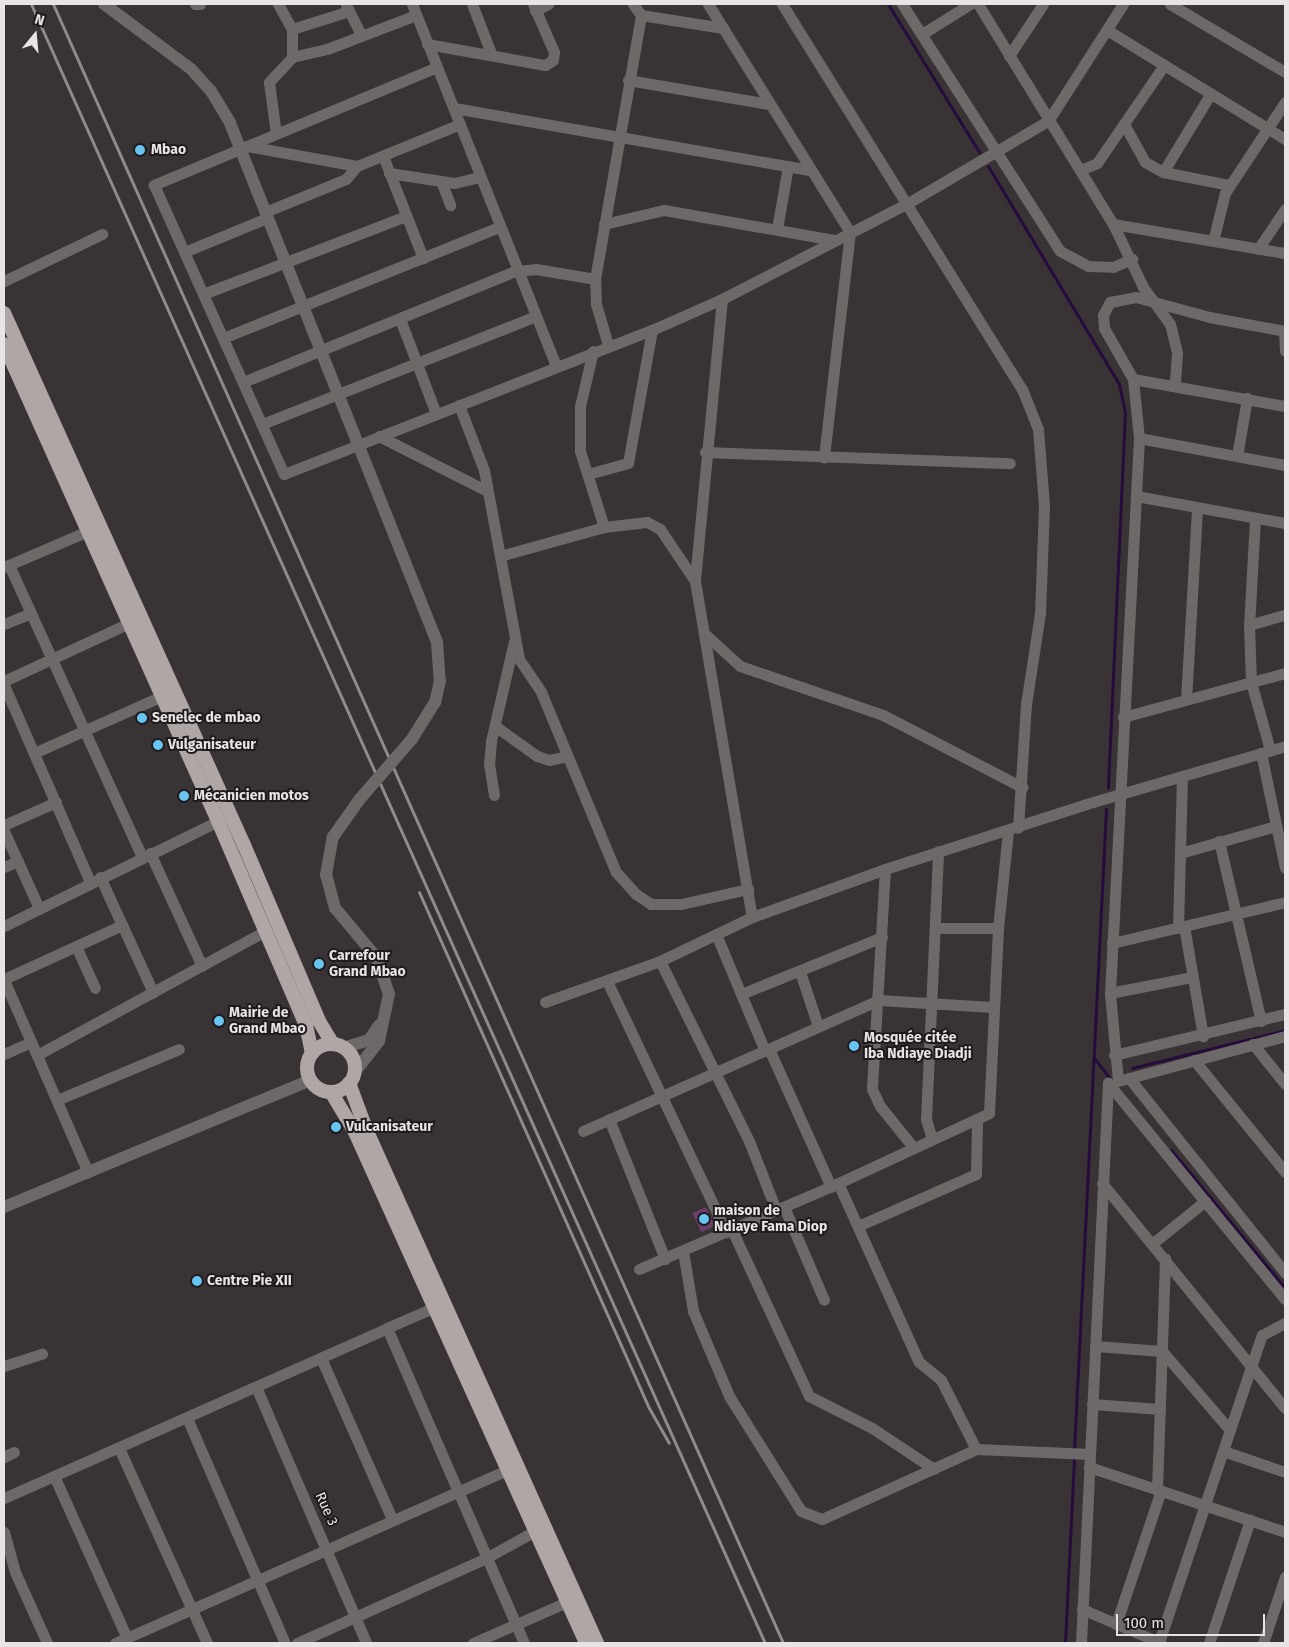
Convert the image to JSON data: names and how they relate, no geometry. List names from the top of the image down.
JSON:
{
  "streets": {
    "street": ["Rue 3"]
  },
  "places": [
    "Mbao",
    "Senelec de mbao",
    "Vulganisateur",
    "Mécanicien motos",
    "Carrefour Grand Mbao",
    "Mairie de Grand Mbao",
    "Mosquée citée Iba Ndiaye Diadji",
    "Vulcanisateur",
    "maison de Ndiaye Fama Diop",
    "Centre Pie XII"
  ],
  "scale_bar": "100 m",
  "north": "top"
}
